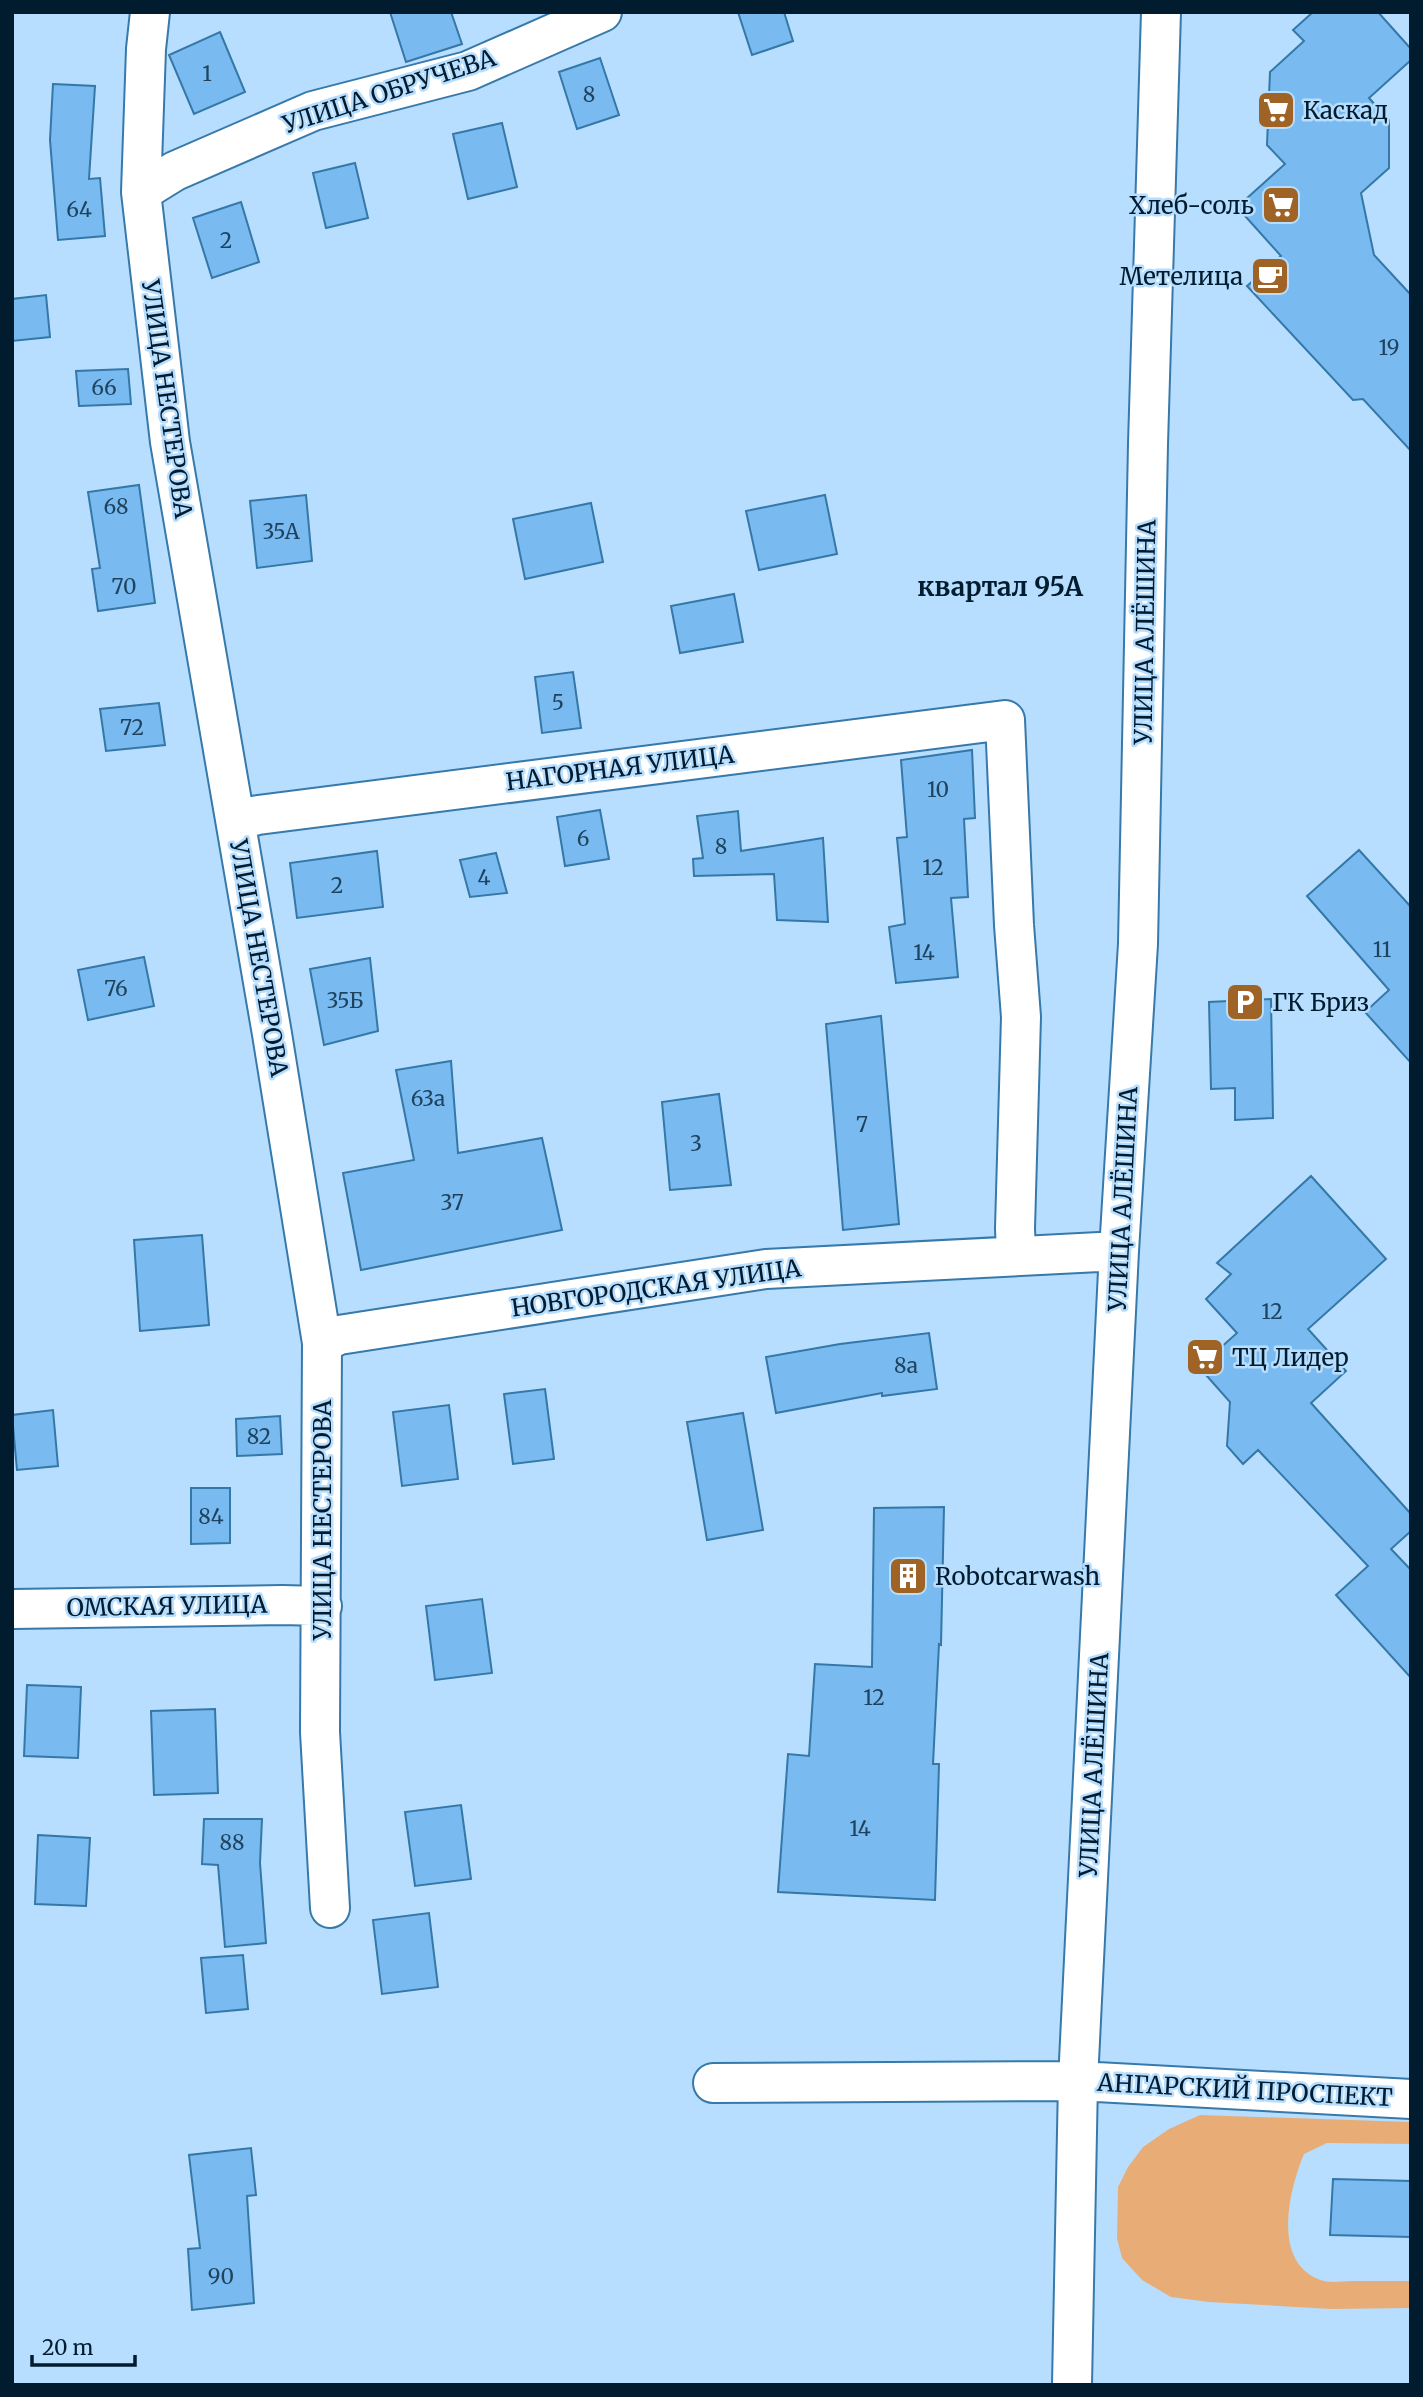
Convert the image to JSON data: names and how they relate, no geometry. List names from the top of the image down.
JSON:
{
  "streets": {
    "street": [
      "УЛИЦА ОБРУЧЕВА",
      "УЛИЦА НЕСТЕРОВА",
      "УЛИЦА АЛЁШИНА",
      "НАГОРНАЯ УЛИЦА",
      "НОВГОРОДСКАЯ УЛИЦА",
      "ОМСКАЯ УЛИЦА",
      "АНГАРСКИЙ ПРОСПЕКТ"
    ]
  },
  "crossings": [
    ["УЛИЦА ОБРУЧЕВА", "УЛИЦА НЕСТЕРОВА"],
    ["УЛИЦА НЕСТЕРОВА", "НАГОРНАЯ УЛИЦА"],
    ["УЛИЦА НЕСТЕРОВА", "НОВГОРОДСКАЯ УЛИЦА"],
    ["УЛИЦА НЕСТЕРОВА", "ОМСКАЯ УЛИЦА"],
    ["УЛИЦА АЛЁШИНА", "НОВГОРОДСКАЯ УЛИЦА"],
    ["УЛИЦА АЛЁШИНА", "АНГАРСКИЙ ПРОСПЕКТ"],
    ["НАГОРНАЯ УЛИЦА", "НОВГОРОДСКАЯ УЛИЦА"]
  ],
  "districts": ["квартал 95А"],
  "places": {
    "supermarket": ["Каскад", "Хлеб-соль", "ТЦ Лидер"],
    "cafe": ["Метелица"],
    "parking": ["ГК Бриз"],
    "building": ["Robotcarwash"]
  },
  "house_numbers": [
    "1",
    "8",
    "64",
    "2",
    "19",
    "66",
    "68",
    "35А",
    "70",
    "5",
    "72",
    "10",
    "6",
    "8",
    "12",
    "4",
    "2",
    "11",
    "14",
    "76",
    "35Б",
    "63а",
    "7",
    "3",
    "37",
    "12",
    "8а",
    "82",
    "84",
    "12",
    "14",
    "88",
    "90"
  ],
  "scale_bar": "20 m"
}
